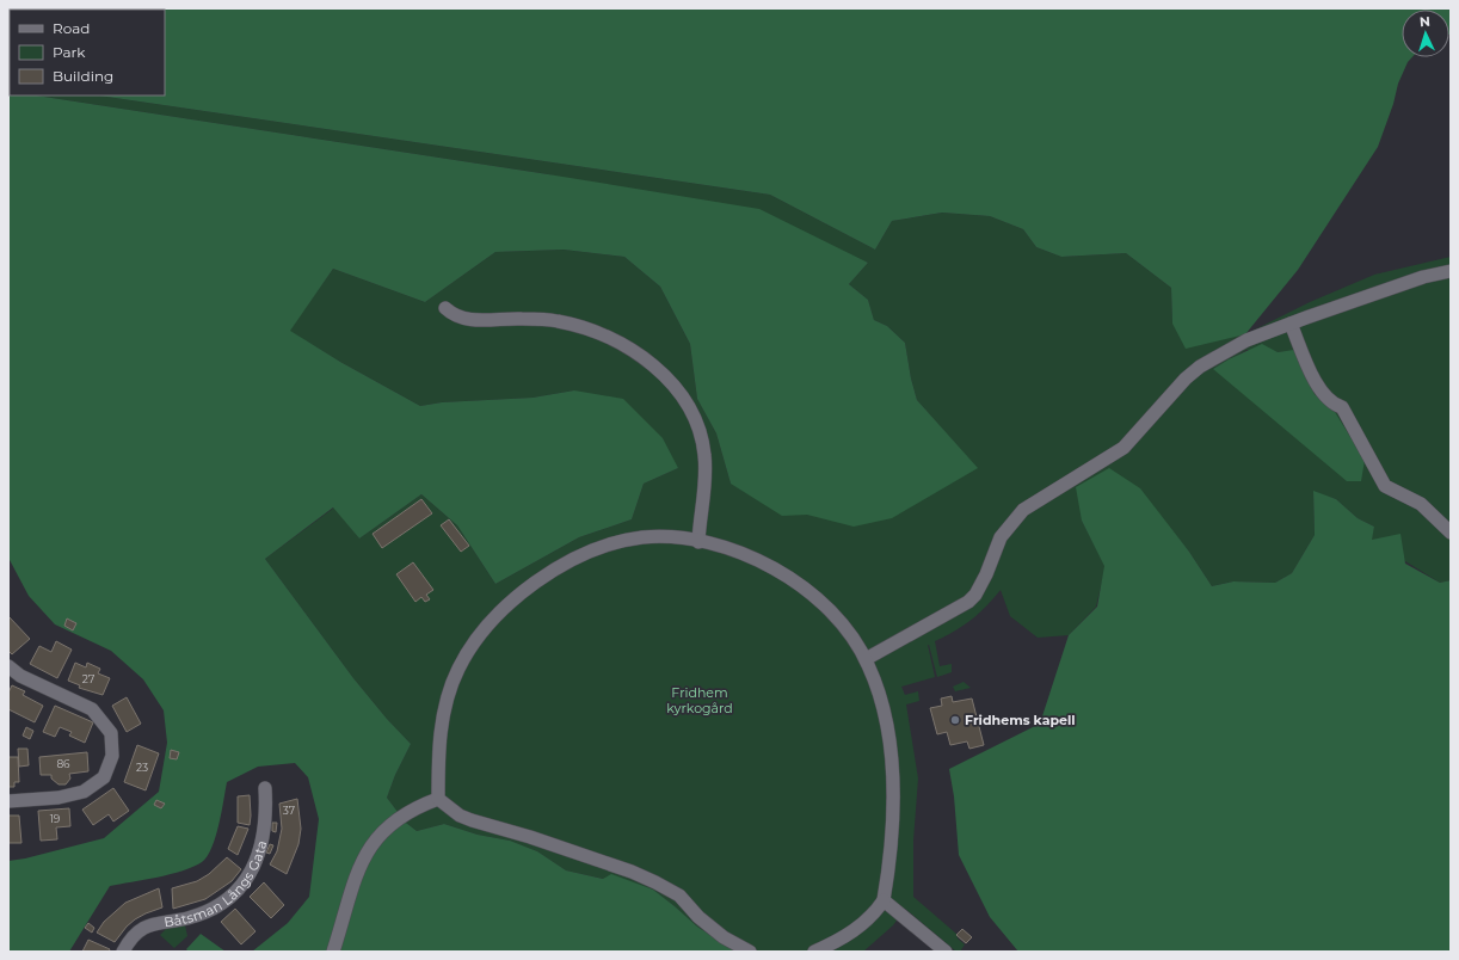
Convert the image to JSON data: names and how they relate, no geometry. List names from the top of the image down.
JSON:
{
  "streets": {
    "street": ["Båtsman Långs Gata"]
  },
  "parks": ["Fridhem kyrkogård"],
  "places": ["Fridhems kapell"],
  "house_numbers": [
    "27",
    "86",
    "23",
    "37",
    "19"
  ],
  "legend": ["Road", "Park", "Building"],
  "north": "top"
}
